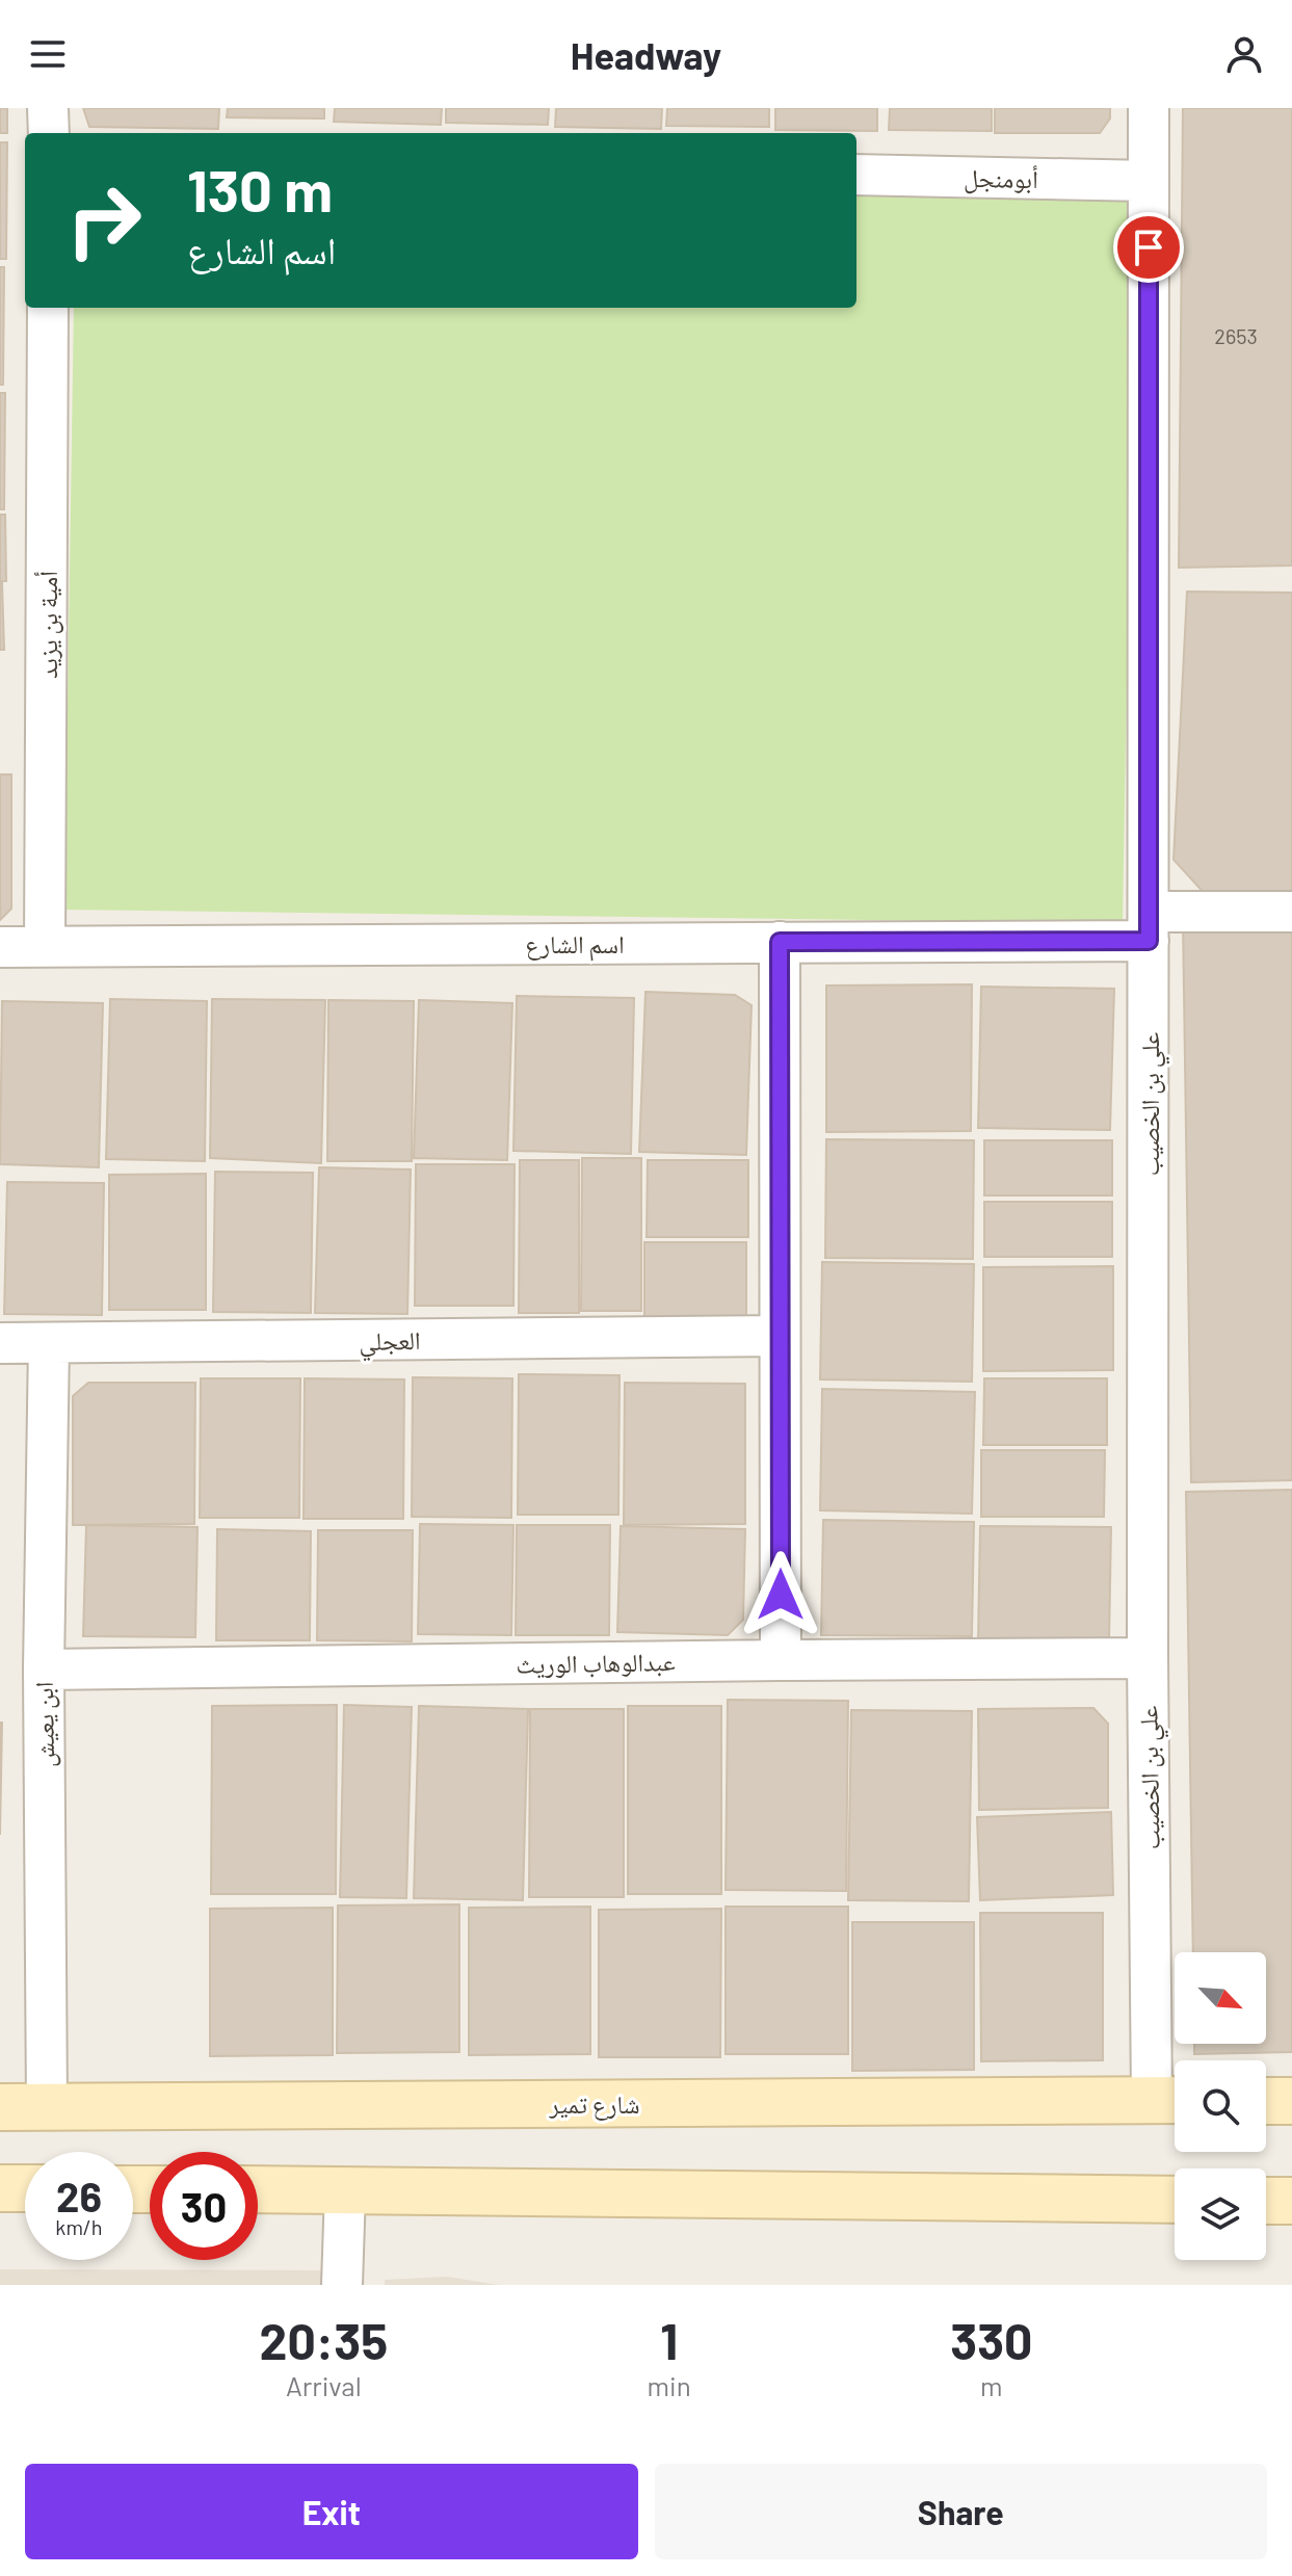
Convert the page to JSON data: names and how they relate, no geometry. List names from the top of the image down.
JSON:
{
  "streets": {
    "street": [
      "أبومنجل",
      "أمية بن يزيد",
      "اسم الشارع",
      "علي بن الخصيب",
      "العجلي",
      "عبدالوهاب الوريث",
      "ابن يعيش",
      "شارع تمير"
    ]
  },
  "crossings": [
    ["أبومنجل", "علي بن الخصيب"],
    ["أمية بن يزيد", "اسم الشارع"],
    ["اسم الشارع", "علي بن الخصيب"],
    ["علي بن الخصيب", "عبدالوهاب الوريث"],
    ["علي بن الخصيب", "شارع تمير"],
    ["العجلي", "ابن يعيش"],
    ["عبدالوهاب الوريث", "ابن يعيش"],
    ["ابن يعيش", "شارع تمير"]
  ],
  "house_numbers": ["2653"],
  "north": "bottom right",
  "page": {
    "header": "Headway",
    "turn": ["130 m", "اسم الشارع"],
    "speed": "26 km/h",
    "limit": "30",
    "eta": [
      "20:35",
      "Arrival",
      "1",
      "min",
      "330",
      "m"
    ],
    "buttons": ["Exit", "Share"]
  }
}
